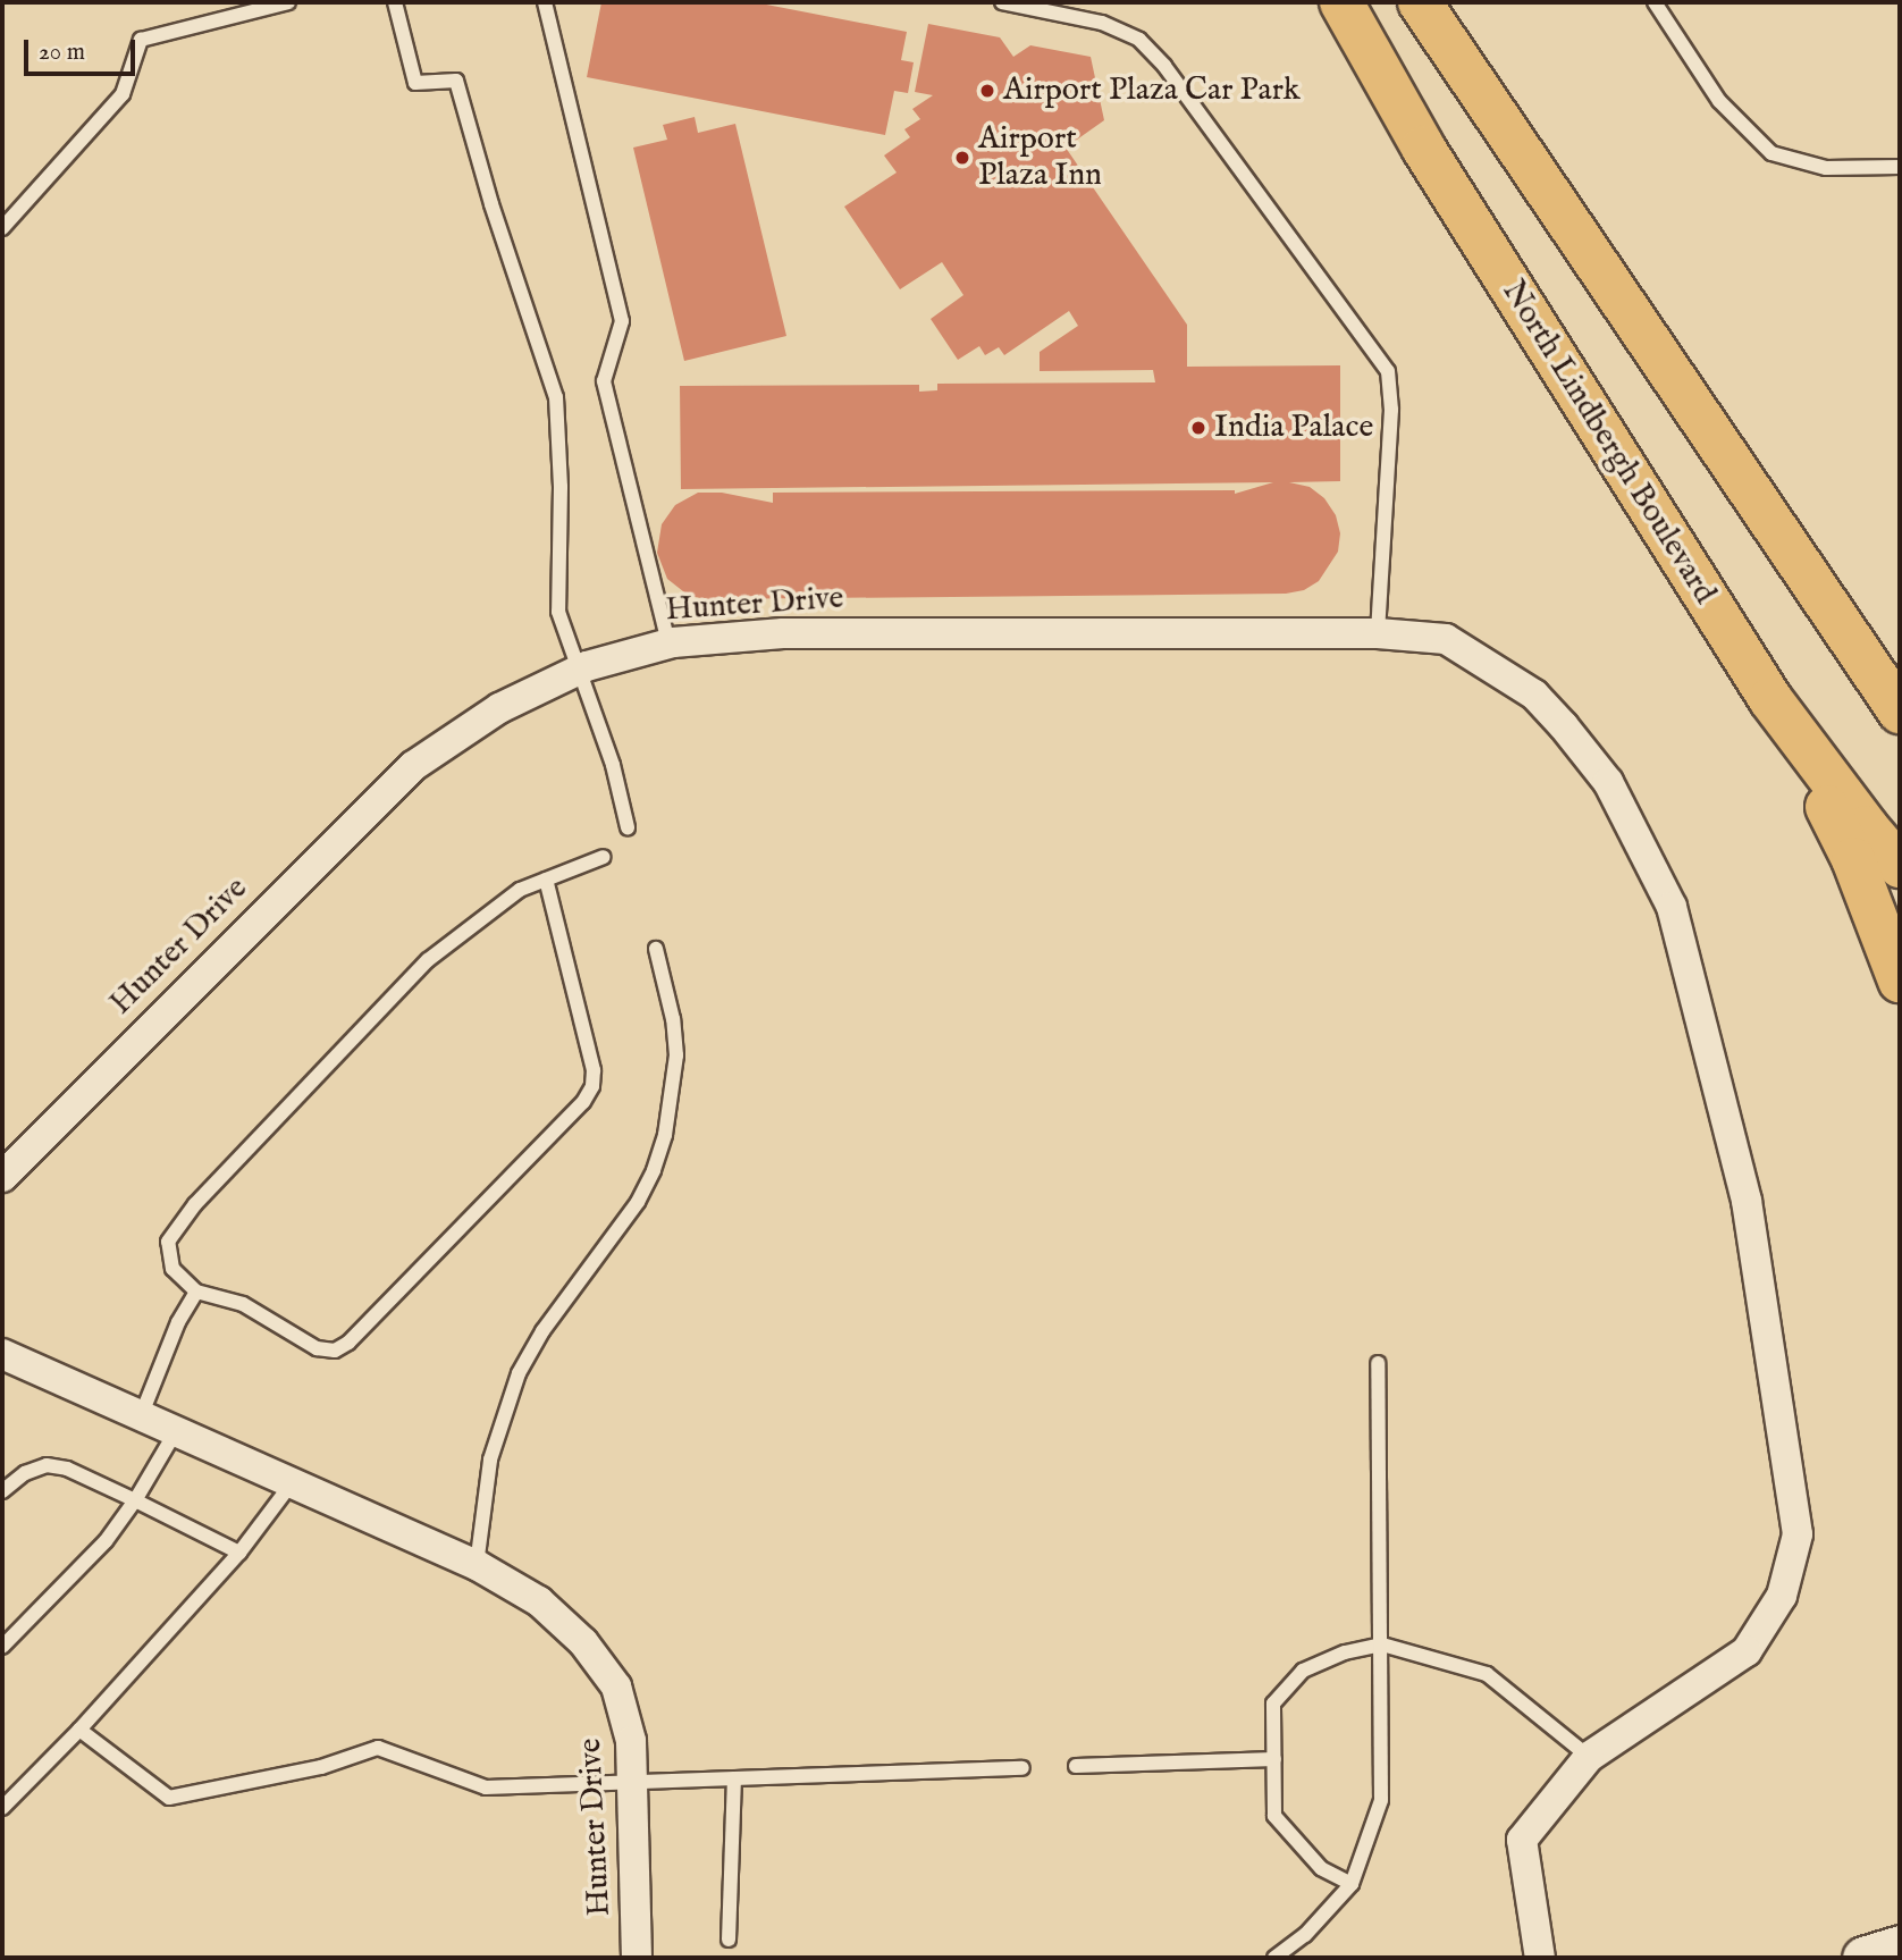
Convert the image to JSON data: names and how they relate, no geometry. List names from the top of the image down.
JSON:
{
  "streets": {
    "highway": ["North Lindbergh Boulevard"],
    "street": ["Hunter Drive"]
  },
  "places": ["Airport Plaza Car Park", "Airport Plaza Inn", "India Palace"],
  "scale_bar": "20 m"
}
